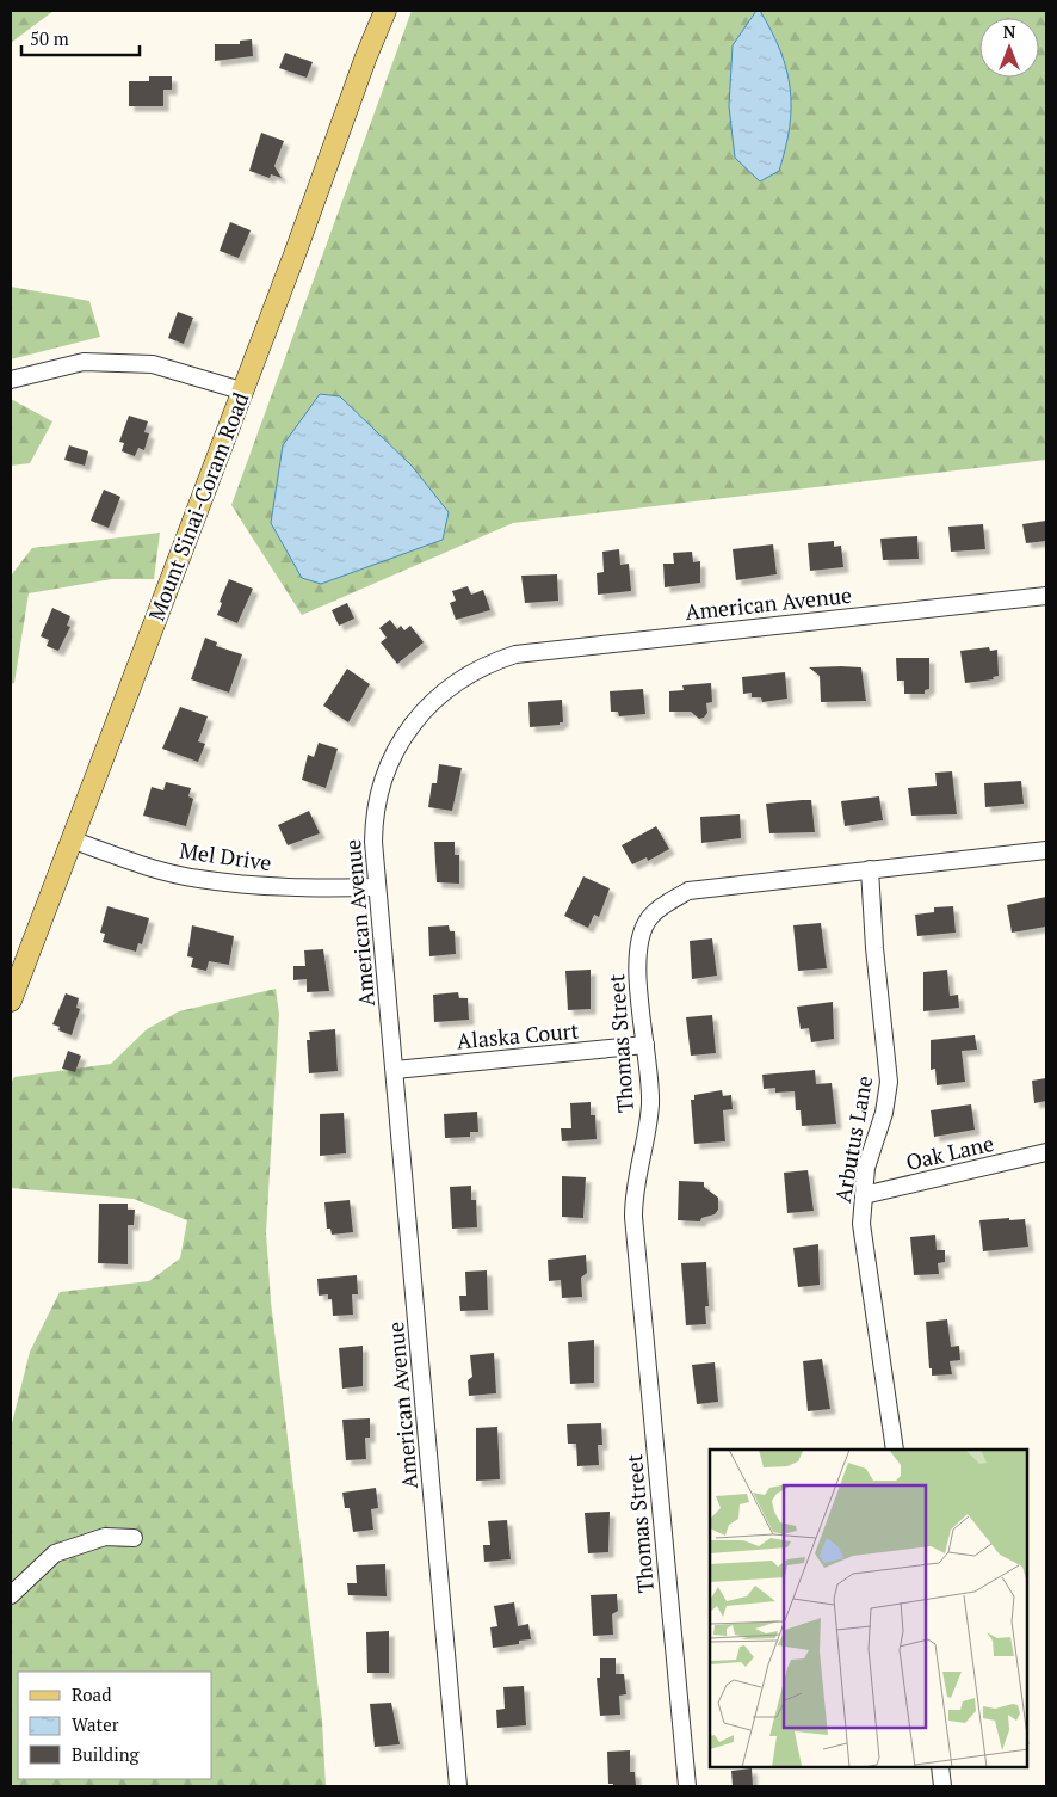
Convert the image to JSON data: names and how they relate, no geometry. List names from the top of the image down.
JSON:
{
  "streets": {
    "main road": ["Mount Sinai-Coram Road"],
    "street": [
      "American Avenue",
      "Mel Drive",
      "Alaska Court",
      "Thomas Street",
      "Arbutus Lane",
      "Oak Lane"
    ]
  },
  "crossings": [
    ["Mount Sinai-Coram Road", "Mel Drive"],
    ["American Avenue", "Mel Drive"],
    ["American Avenue", "Alaska Court"],
    ["Alaska Court", "Thomas Street"],
    ["Thomas Street", "Arbutus Lane"],
    ["Arbutus Lane", "Oak Lane"]
  ],
  "legend": ["Road", "Water", "Building"],
  "scale_bar": "50 m",
  "north": "top"
}
